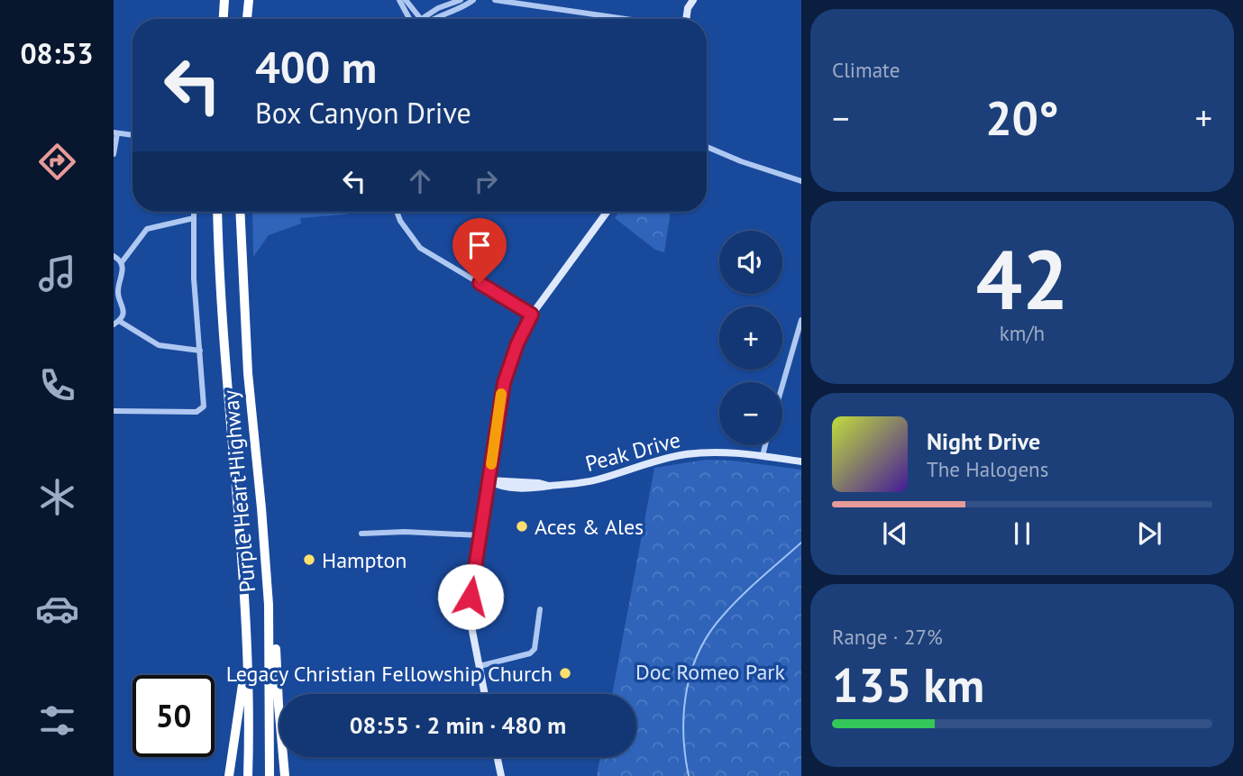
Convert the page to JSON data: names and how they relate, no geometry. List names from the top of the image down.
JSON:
{
  "streets": {
    "highway": ["Purple Heart Highway"],
    "main road": ["Peak Drive"]
  },
  "parks": ["Doc Romeo Park"],
  "places": ["Aces & Ales", "Hampton", "Legacy Christian Fellowship Church"],
  "page": {
    "tabs": "08:53",
    "tile": [
      "Climate",
      ["42", "km/h"],
      ["Range · 27%", "135 km"]
    ],
    "turn": ["400 m", "Box Canyon Drive"],
    "heat": ["−", "20°", "+"],
    "map_buttons": ["+", "−"],
    "song": ["Night Drive", "The Halogens"],
    "limit": "50",
    "trip": "08:55 · 2 min · 480 m"
  }
}
